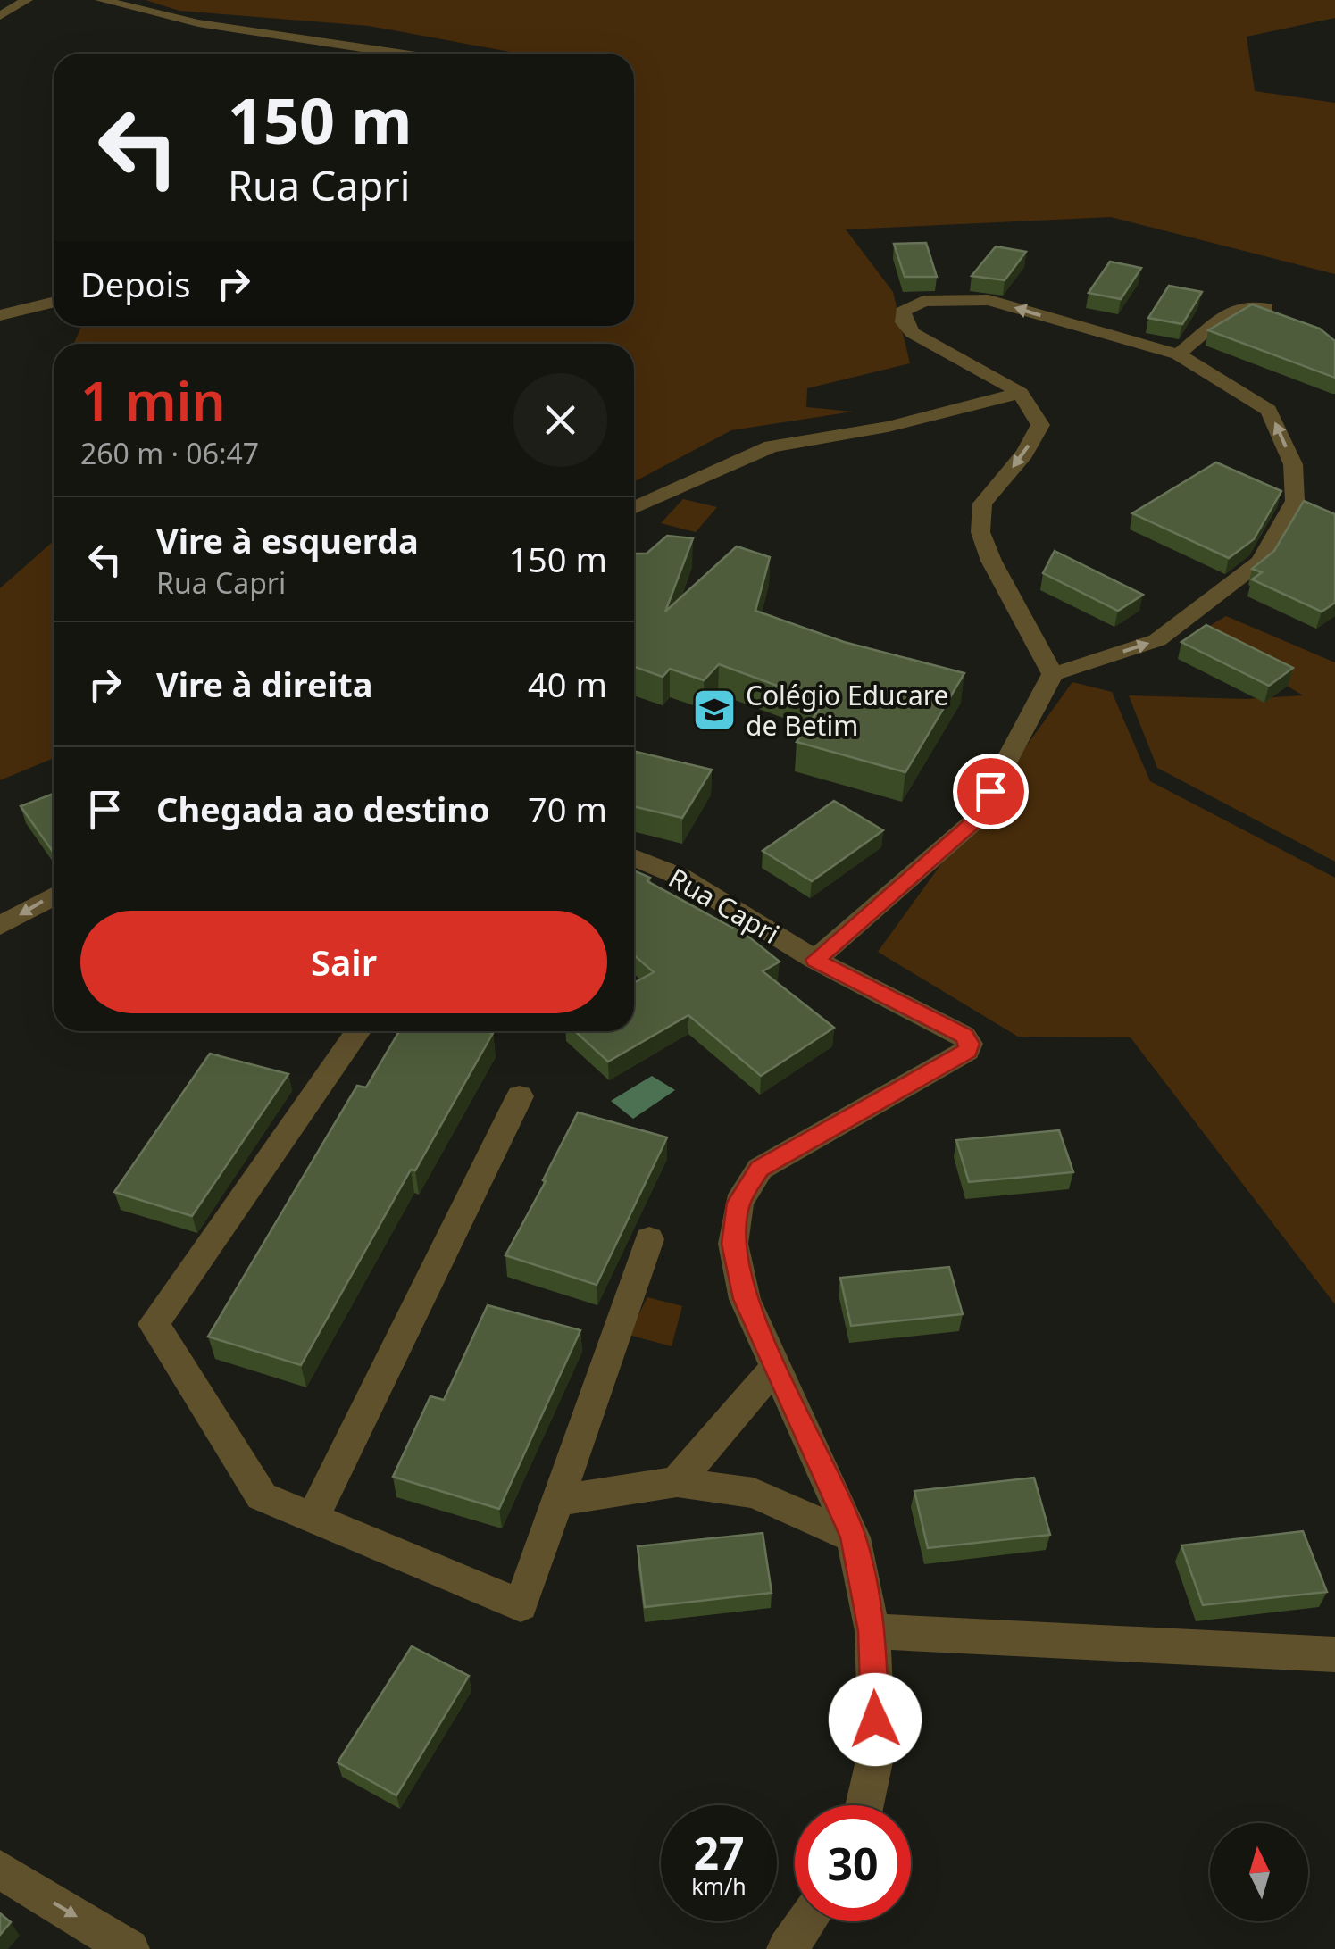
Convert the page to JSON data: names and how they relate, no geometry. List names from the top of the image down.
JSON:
{
  "streets": {
    "street": ["Rua Capri"]
  },
  "places": {
    "school or university": ["Colégio Educare de Betim"]
  },
  "north": "top",
  "page": {
    "turn": ["150 m", "Rua Capri"],
    "then": "Depois",
    "heading": ["1 min", "260 m · 06:47"],
    "list": [
      {
        "name": "Vire à esquerda",
        "note": "Rua Capri",
        "value": "150 m"
      },
      {
        "name": "Vire à direita",
        "value": "40 m"
      },
      {
        "name": "Chegada ao destino",
        "value": "70 m"
      }
    ],
    "buttons": "Sair",
    "speed": "27 km/h",
    "limit": "30"
  }
}
